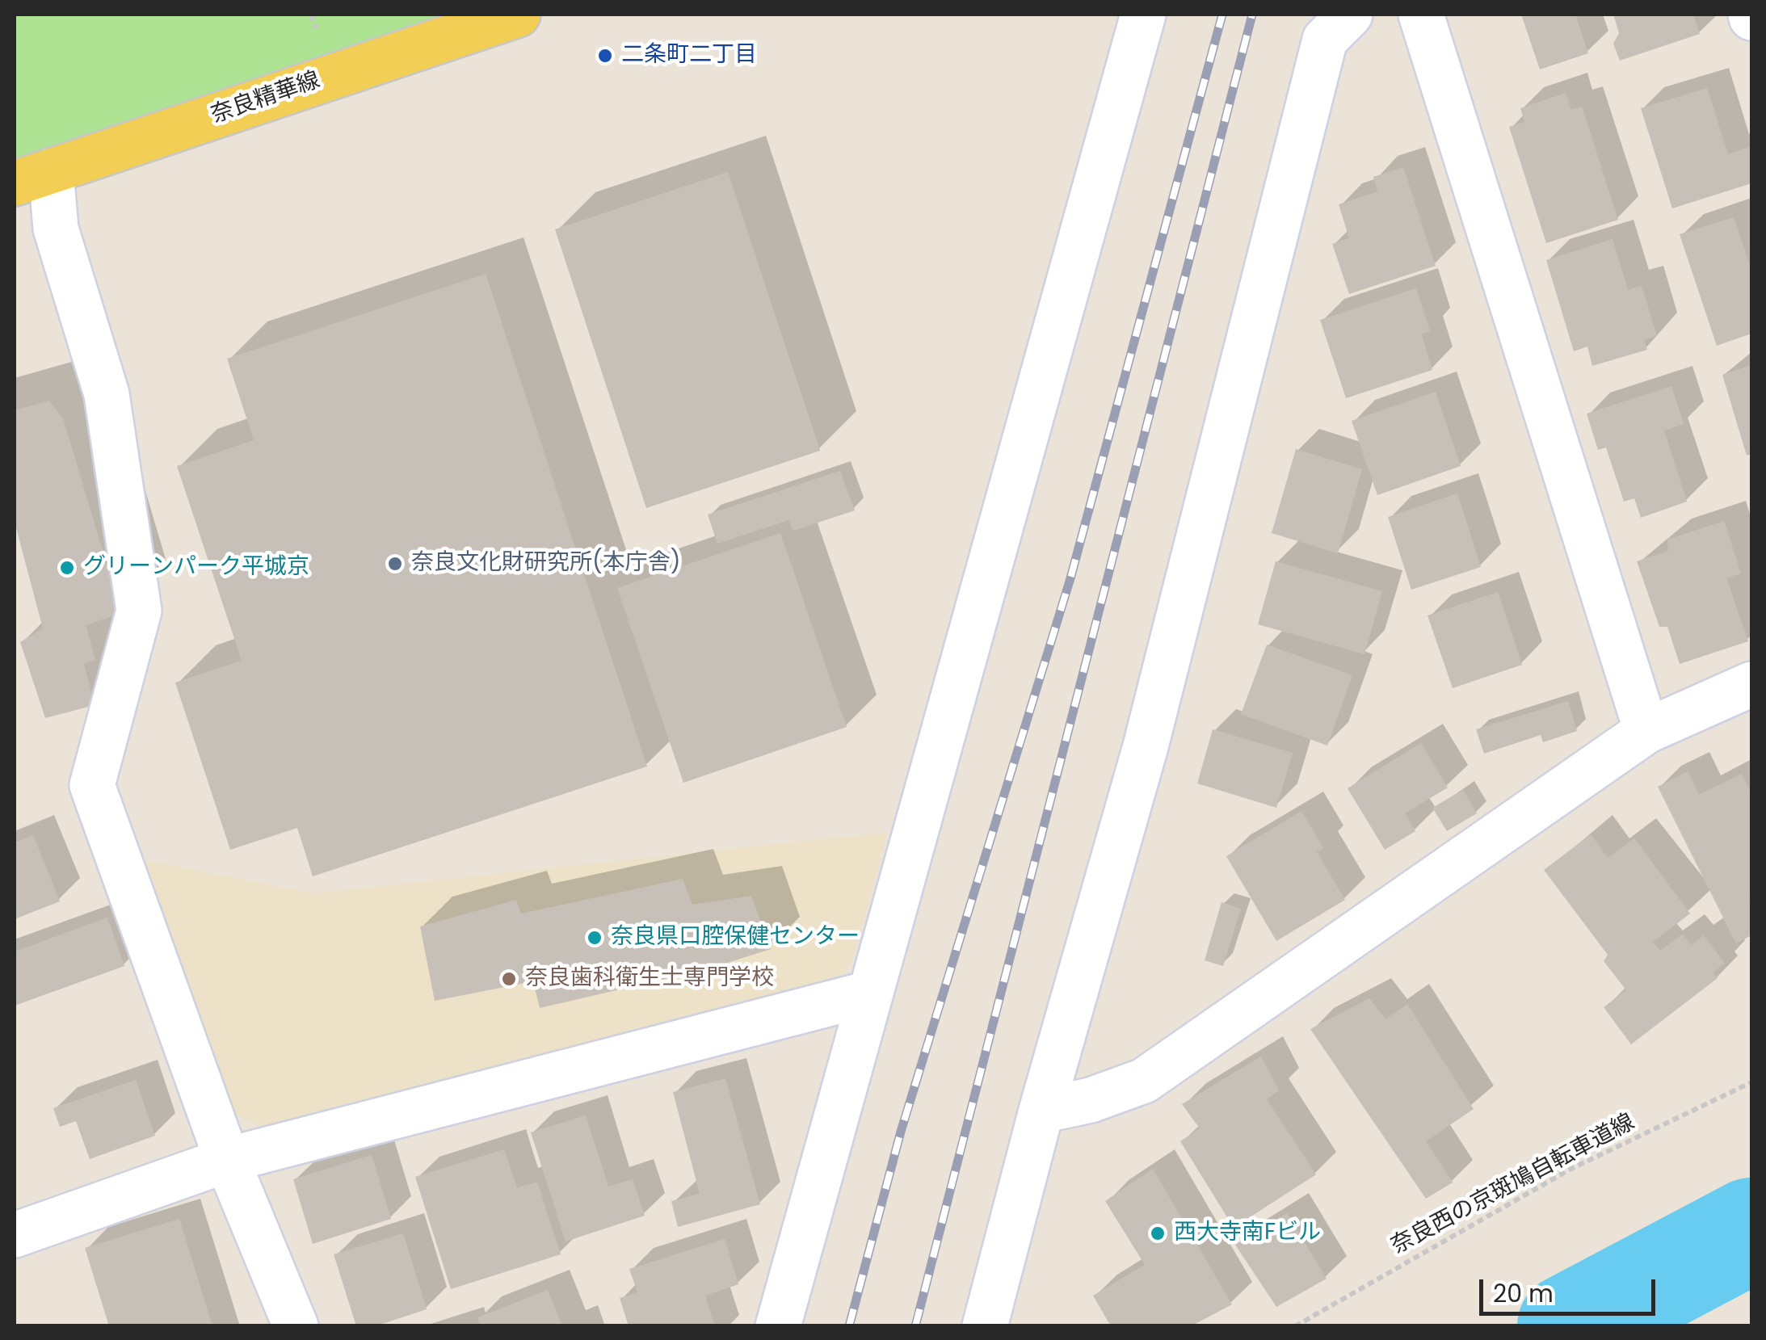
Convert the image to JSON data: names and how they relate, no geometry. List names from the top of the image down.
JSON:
{
  "streets": {
    "main road": ["奈良精華線"],
    "path": ["奈良西の京斑鳩自転車道線"]
  },
  "places": [
    "二条町二丁目",
    "奈良文化財研究所(本庁舎)",
    "グリーンパーク平城京",
    "奈良県口腔保健センター",
    "奈良歯科衛生士専門学校",
    "西大寺南Fビル"
  ],
  "scale_bar": "20 m"
}
